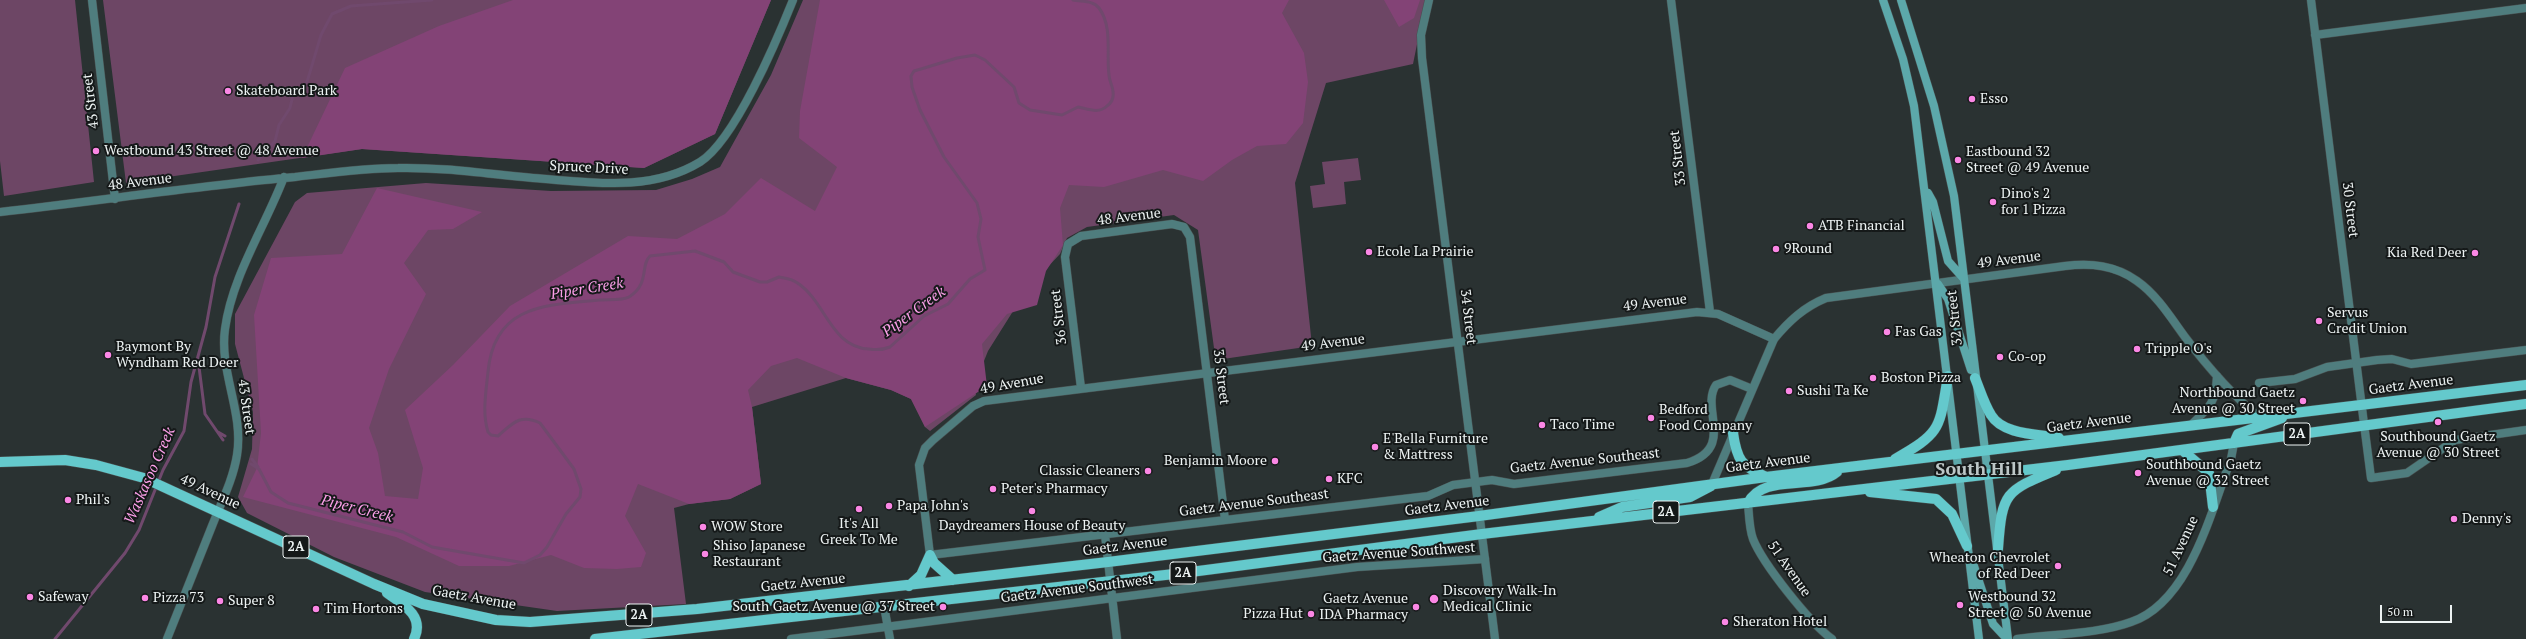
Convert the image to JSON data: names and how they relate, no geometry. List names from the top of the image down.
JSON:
{
  "streets": {
    "main road": [
      "49 Avenue",
      "32 Street",
      "Gaetz Avenue",
      "2A"
    ],
    "street": [
      "43 Street",
      "33 Street",
      "Spruce Drive",
      "48 Avenue",
      "30 Street",
      "36 Street",
      "34 Street",
      "35 Street",
      "Gaetz Avenue Southeast",
      "51 Avenue",
      "Gaetz Avenue Southwest"
    ]
  },
  "crossings": [
    ["43 Street", "Spruce Drive"],
    ["43 Street", "48 Avenue"],
    ["43 Street", "49 Avenue"],
    ["33 Street", "49 Avenue"],
    ["Spruce Drive", "48 Avenue"],
    ["48 Avenue", "36 Street"],
    ["48 Avenue", "35 Street"],
    ["30 Street", "Gaetz Avenue"],
    ["30 Street", "2A"],
    ["49 Avenue", "36 Street"],
    ["49 Avenue", "34 Street"],
    ["49 Avenue", "32 Street"],
    ["49 Avenue", "35 Street"],
    ["49 Avenue", "Gaetz Avenue"],
    ["49 Avenue", "Gaetz Avenue Southeast"],
    ["34 Street", "Gaetz Avenue"],
    ["34 Street", "2A"],
    ["34 Street", "Gaetz Avenue Southeast"],
    ["34 Street", "Gaetz Avenue Southwest"],
    ["32 Street", "Gaetz Avenue"],
    ["32 Street", "2A"],
    ["35 Street", "Gaetz Avenue Southeast"],
    ["2A", "51 Avenue"]
  ],
  "districts": ["South Hill"],
  "water": ["Piper Creek", "Waskasoo Creek"],
  "places": [
    "Skateboard Park",
    "Esso",
    "Westbound 43 Street @ 48 Avenue",
    "Eastbound 32 Street @ 49 Avenue",
    "Dino's 2 for 1 Pizza",
    "ATB Financial",
    "9Round",
    "Ecole La Prairie",
    "Kia Red Deer",
    "Servus Credit Union",
    "Fas Gas",
    "Tripple O's",
    "Baymont By Wyndham Red Deer",
    "Co-op",
    "Boston Pizza",
    "Sushi Ta Ke",
    "Northbound Gaetz Avenue @ 30 Street",
    "Bedford Food Company",
    "Southbound Gaetz Avenue @ 30 Street",
    "Taco Time",
    "E'Bella Furniture & Mattress",
    "Benjamin Moore",
    "Classic Cleaners",
    "Southbound Gaetz Avenue @ 32 Street",
    "KFC",
    "Peter's Pharmacy",
    "Phil's",
    "Papa John's",
    "It's All Greek To Me",
    "Daydreamers House of Beauty",
    "Denny's",
    "WOW Store",
    "Shiso Japanese Restaurant",
    "Wheaton Chevrolet of Red Deer",
    "Safeway",
    "Pizza 73",
    "Discovery Walk-In Medical Clinic",
    "Super 8",
    "Westbound 32 Street @ 50 Avenue",
    "South Gaetz Avenue @ 37 Street",
    "Gaetz Avenue IDA Pharmacy",
    "Tim Hortons",
    "Pizza Hut",
    "Sheraton Hotel"
  ],
  "scale_bar": "50 m"
}
